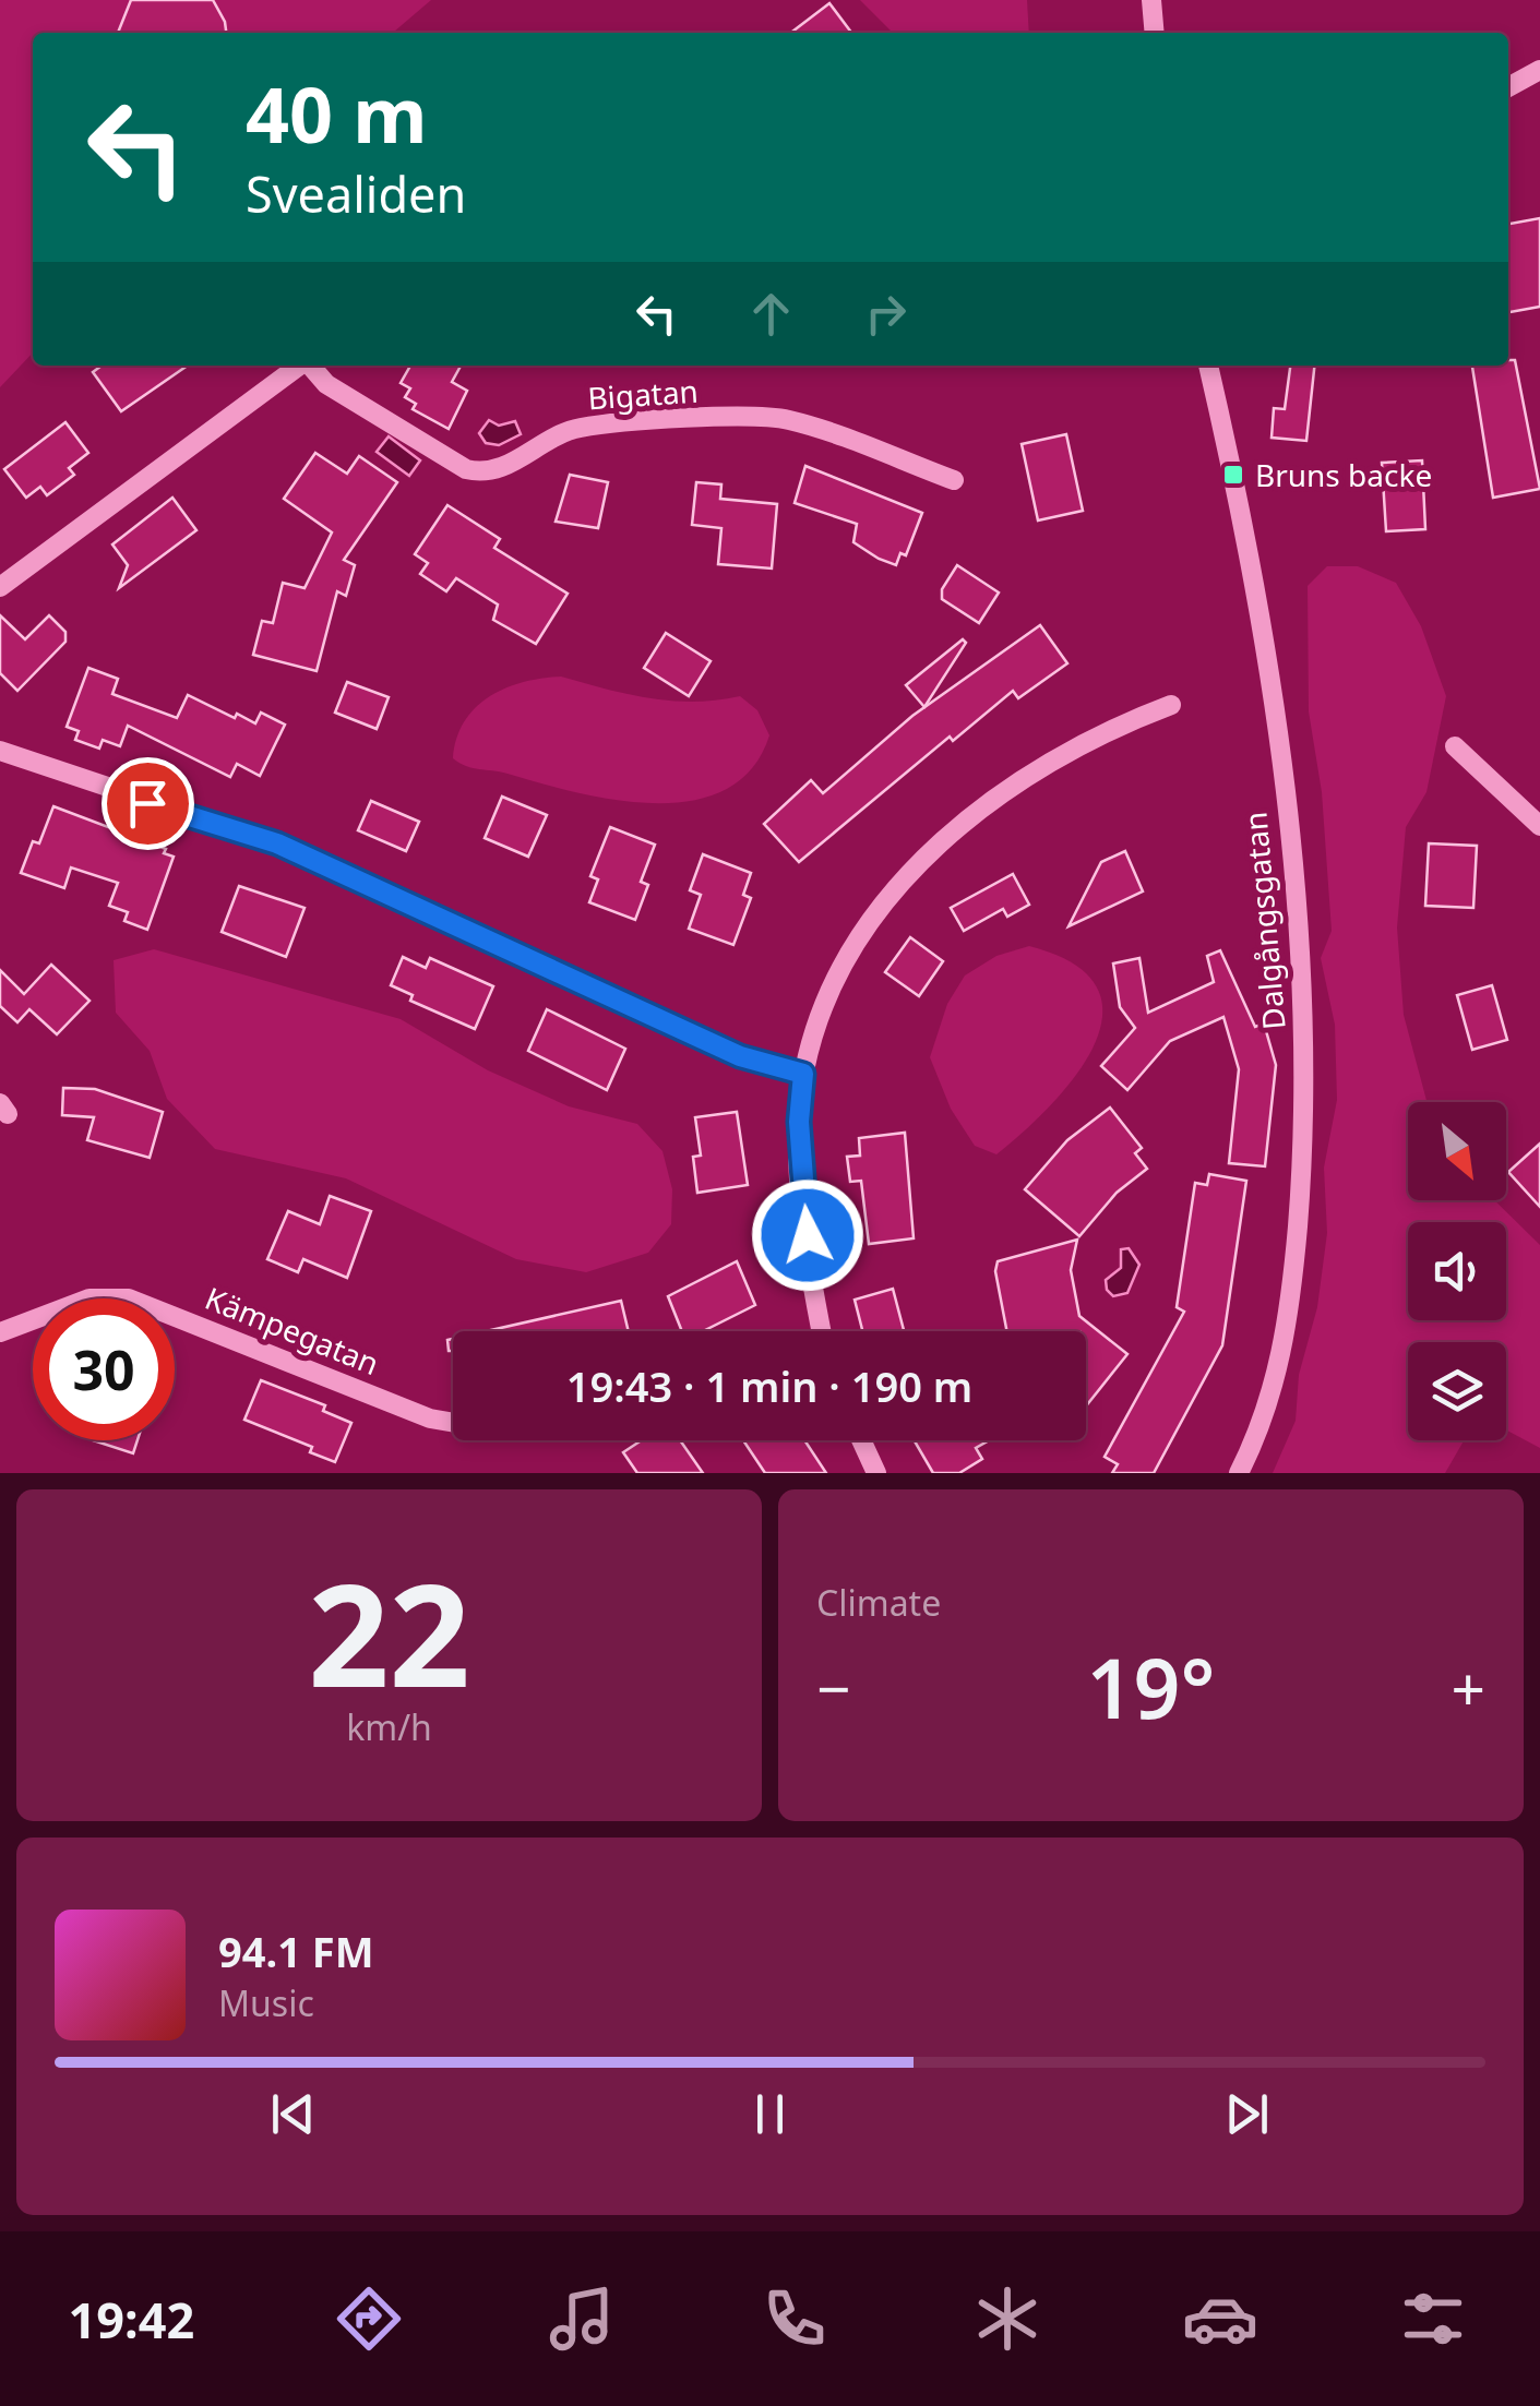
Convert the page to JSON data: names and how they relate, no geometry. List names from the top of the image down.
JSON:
{
  "streets": {
    "street": ["Bigatan", "Dalgångsgatan", "Kämpegatan"]
  },
  "places": {
    "transit": ["Bruns backe"]
  },
  "north": "bottom right",
  "page": {
    "turn": ["40 m", "Svealiden"],
    "limit": "30",
    "trip": "19:43 · 1 min · 190 m",
    "tile": [
      ["22", "km/h"],
      "Climate"
    ],
    "heat": ["−", "19°", "+"],
    "song": ["94.1 FM", "Music"],
    "tabs": "19:42"
  }
}
